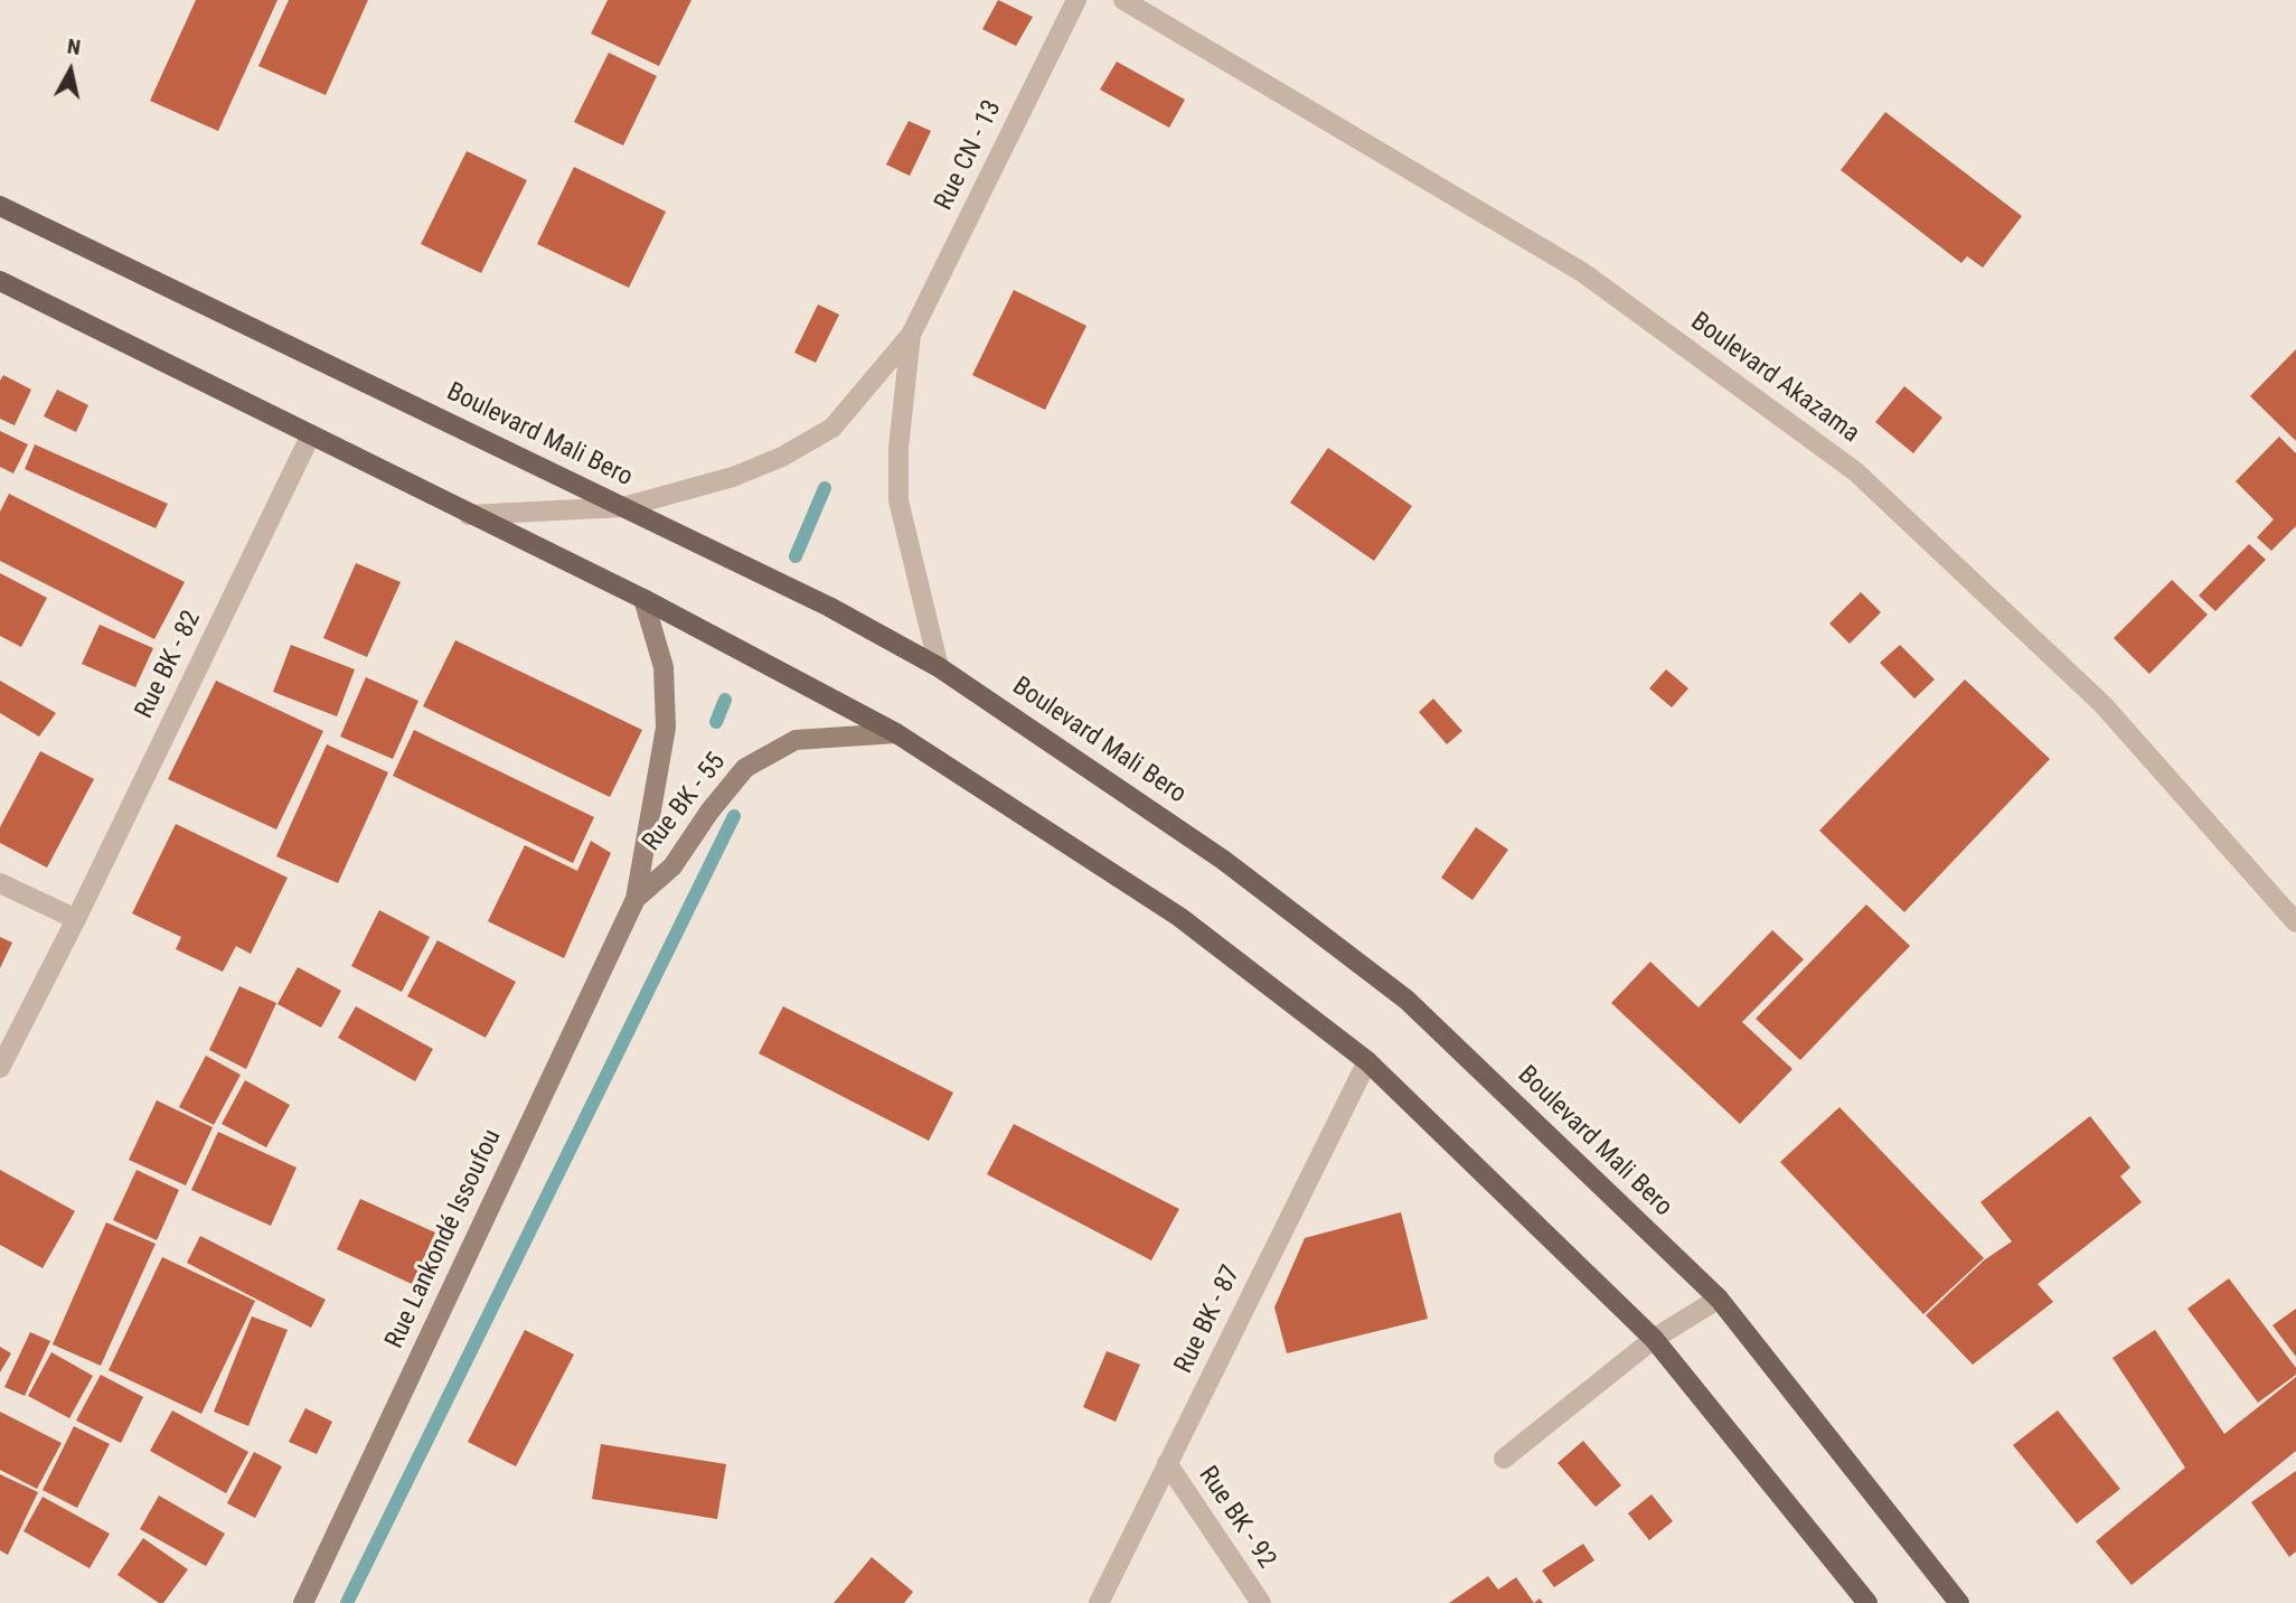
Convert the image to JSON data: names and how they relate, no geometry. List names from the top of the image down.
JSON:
{
  "streets": {
    "main road": ["Boulevard Mali Bero"],
    "street": [
      "Rue CN - 13",
      "Boulevard Akazama",
      "Rue BK - 82",
      "Rue BK - 55",
      "Rue Lankondé Issoufou",
      "Rue BK - 87",
      "Rue BK - 92"
    ]
  },
  "crossings": [
    ["Rue CN - 13", "Boulevard Mali Bero"],
    ["Rue BK - 55", "Rue Lankondé Issoufou"],
    ["Rue BK - 87", "Rue BK - 92"]
  ],
  "north": "top"
}
